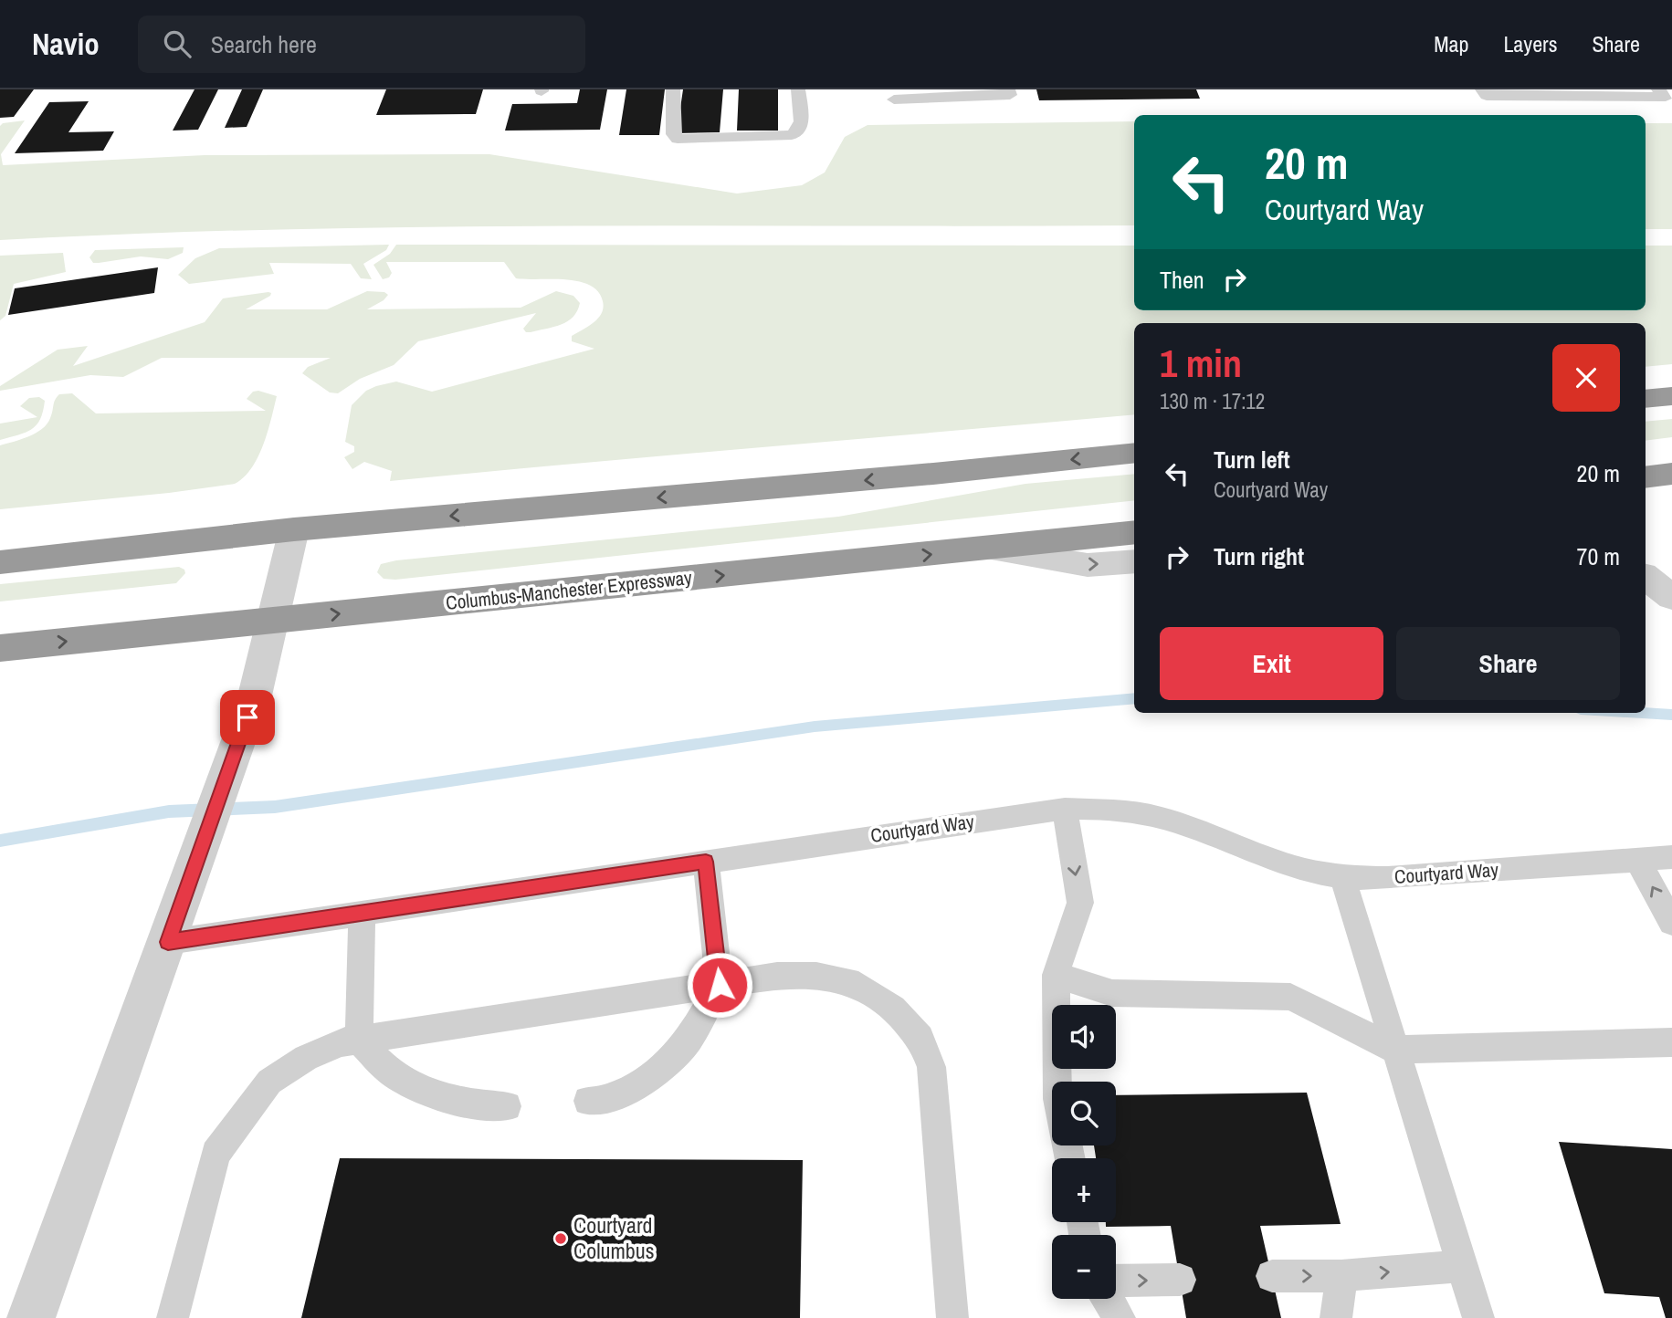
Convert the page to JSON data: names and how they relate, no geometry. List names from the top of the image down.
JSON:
{
  "streets": {
    "highway": ["Columbus-Manchester Expressway"],
    "lane": ["Courtyard Way"]
  },
  "places": ["Courtyard Columbus"],
  "page": {
    "header": "Navio",
    "search": "Search here",
    "nav": ["Map", "Layers", "Share"],
    "turn": ["20 m", "Courtyard Way"],
    "then": "Then",
    "heading": ["1 min", "130 m · 17:12"],
    "list": [
      {
        "name": "Turn left",
        "note": "Courtyard Way",
        "value": "20 m"
      },
      {
        "name": "Turn right",
        "value": "70 m"
      }
    ],
    "buttons": ["Exit", "Share"],
    "map_buttons": ["+", "−"]
  }
}
